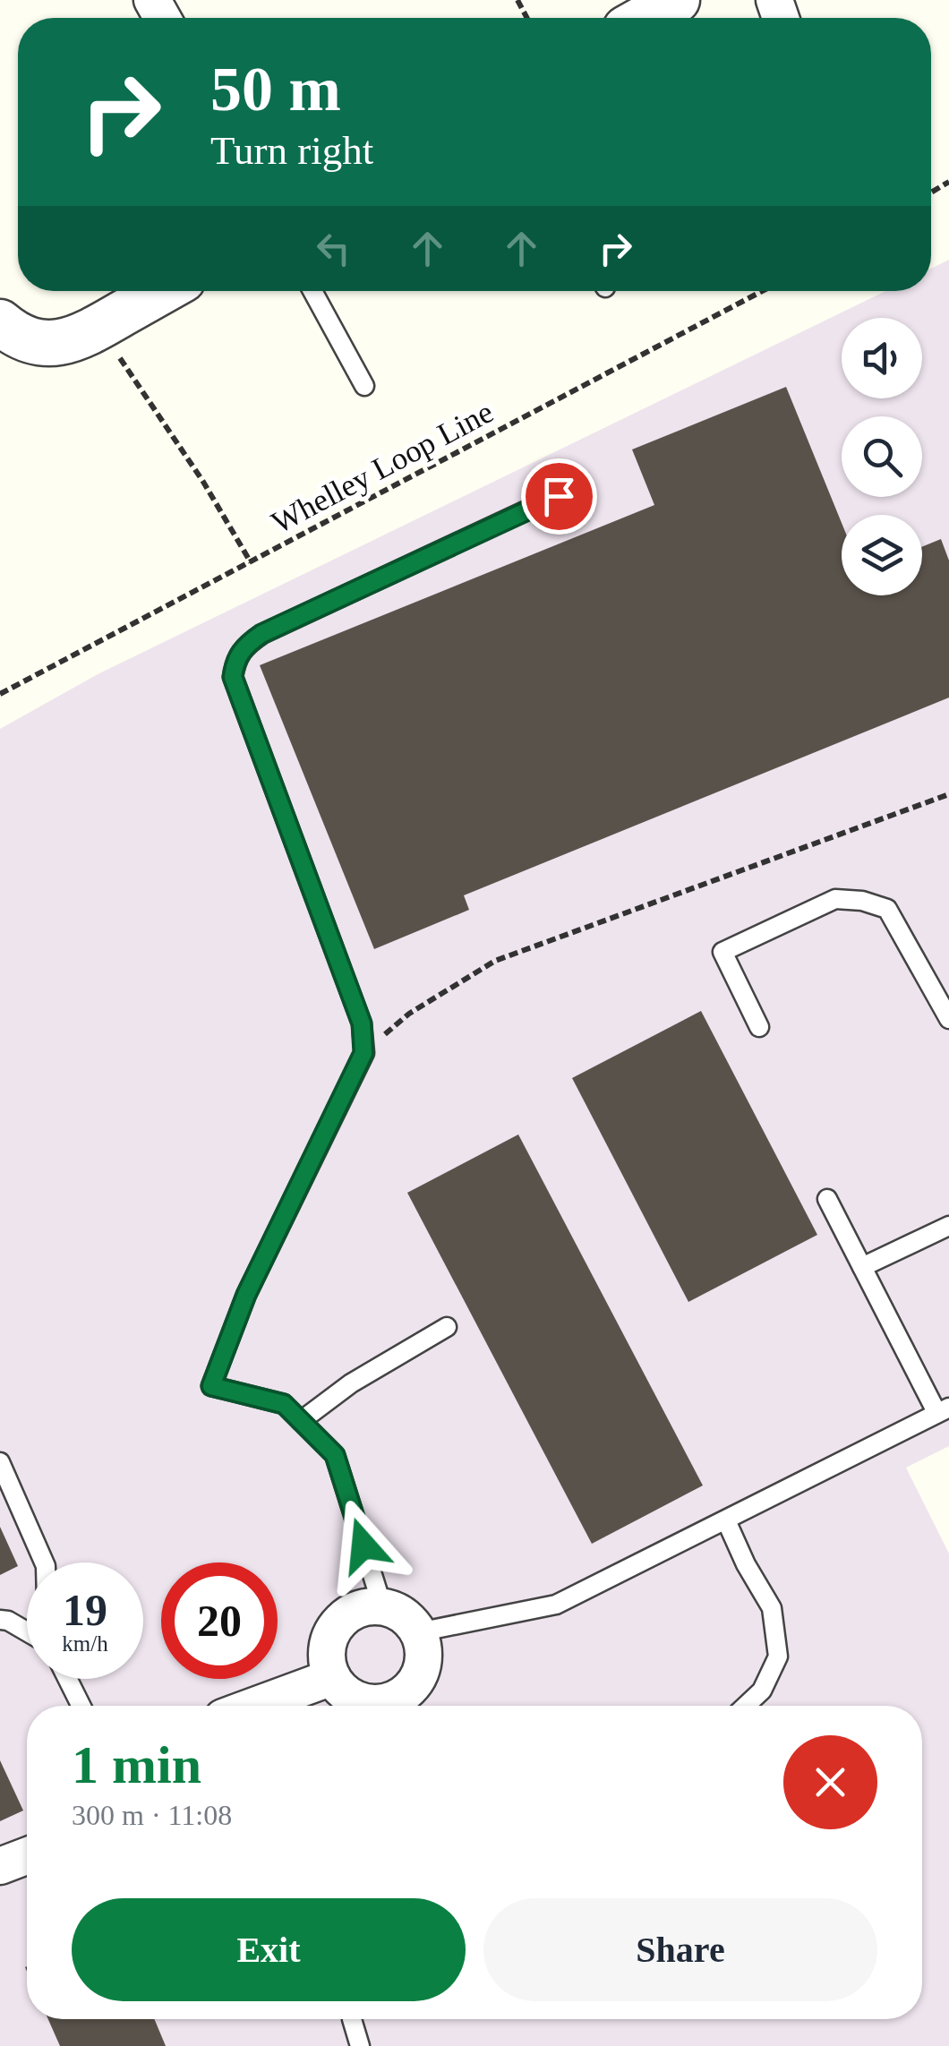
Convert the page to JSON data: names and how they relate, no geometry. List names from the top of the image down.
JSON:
{
  "streets": {
    "path": ["Whelley Loop Line"]
  },
  "page": {
    "turn": ["50 m", "Turn right"],
    "speed": "19 km/h",
    "limit": "20",
    "heading": ["1 min", "300 m · 11:08"],
    "buttons": ["Exit", "Share"]
  }
}
